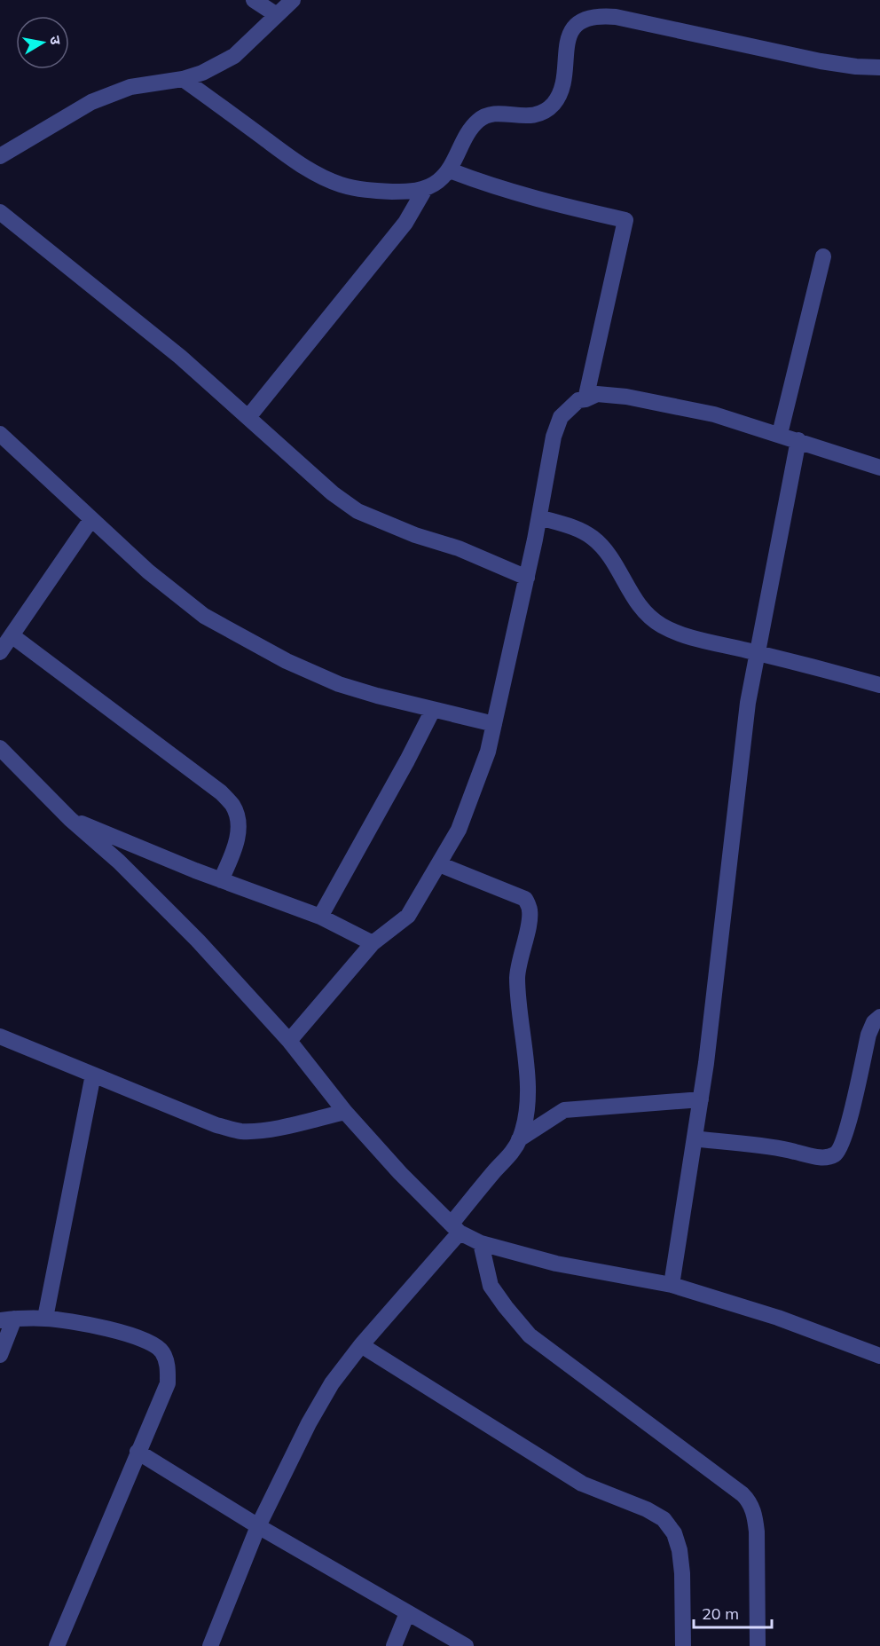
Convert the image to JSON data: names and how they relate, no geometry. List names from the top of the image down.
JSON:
{
  "scale_bar": "20 m",
  "north": "right"
}
